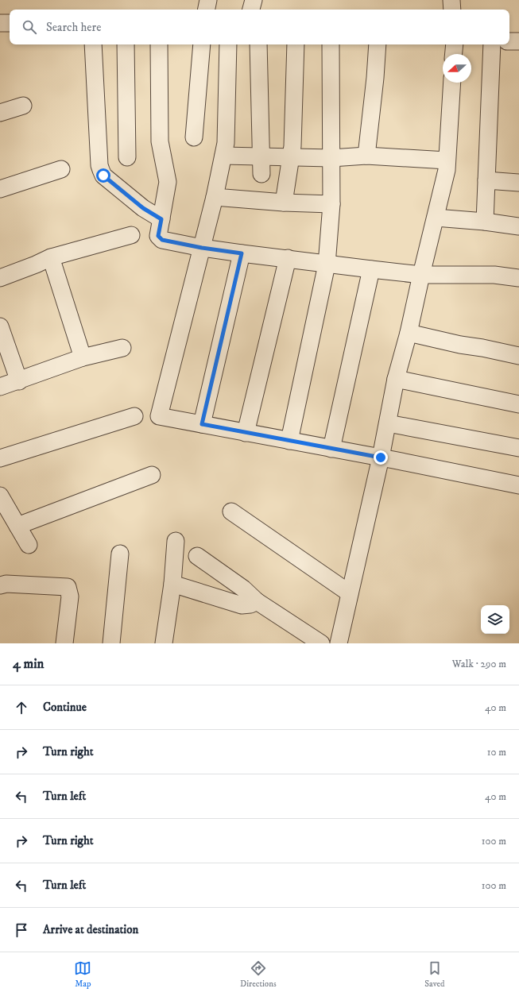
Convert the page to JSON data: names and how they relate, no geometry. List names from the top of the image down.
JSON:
{
  "north": "left",
  "page": {
    "search": "Search here",
    "heading": ["4 min", "Walk · 290 m"],
    "list": [
      ["Continue", "40 m"],
      ["Turn right", "10 m"],
      ["Turn left", "40 m"],
      ["Turn right", "100 m"],
      ["Turn left", "100 m"],
      "Arrive at destination"
    ],
    "nav": ["Map", "Directions", "Saved"]
  }
}
